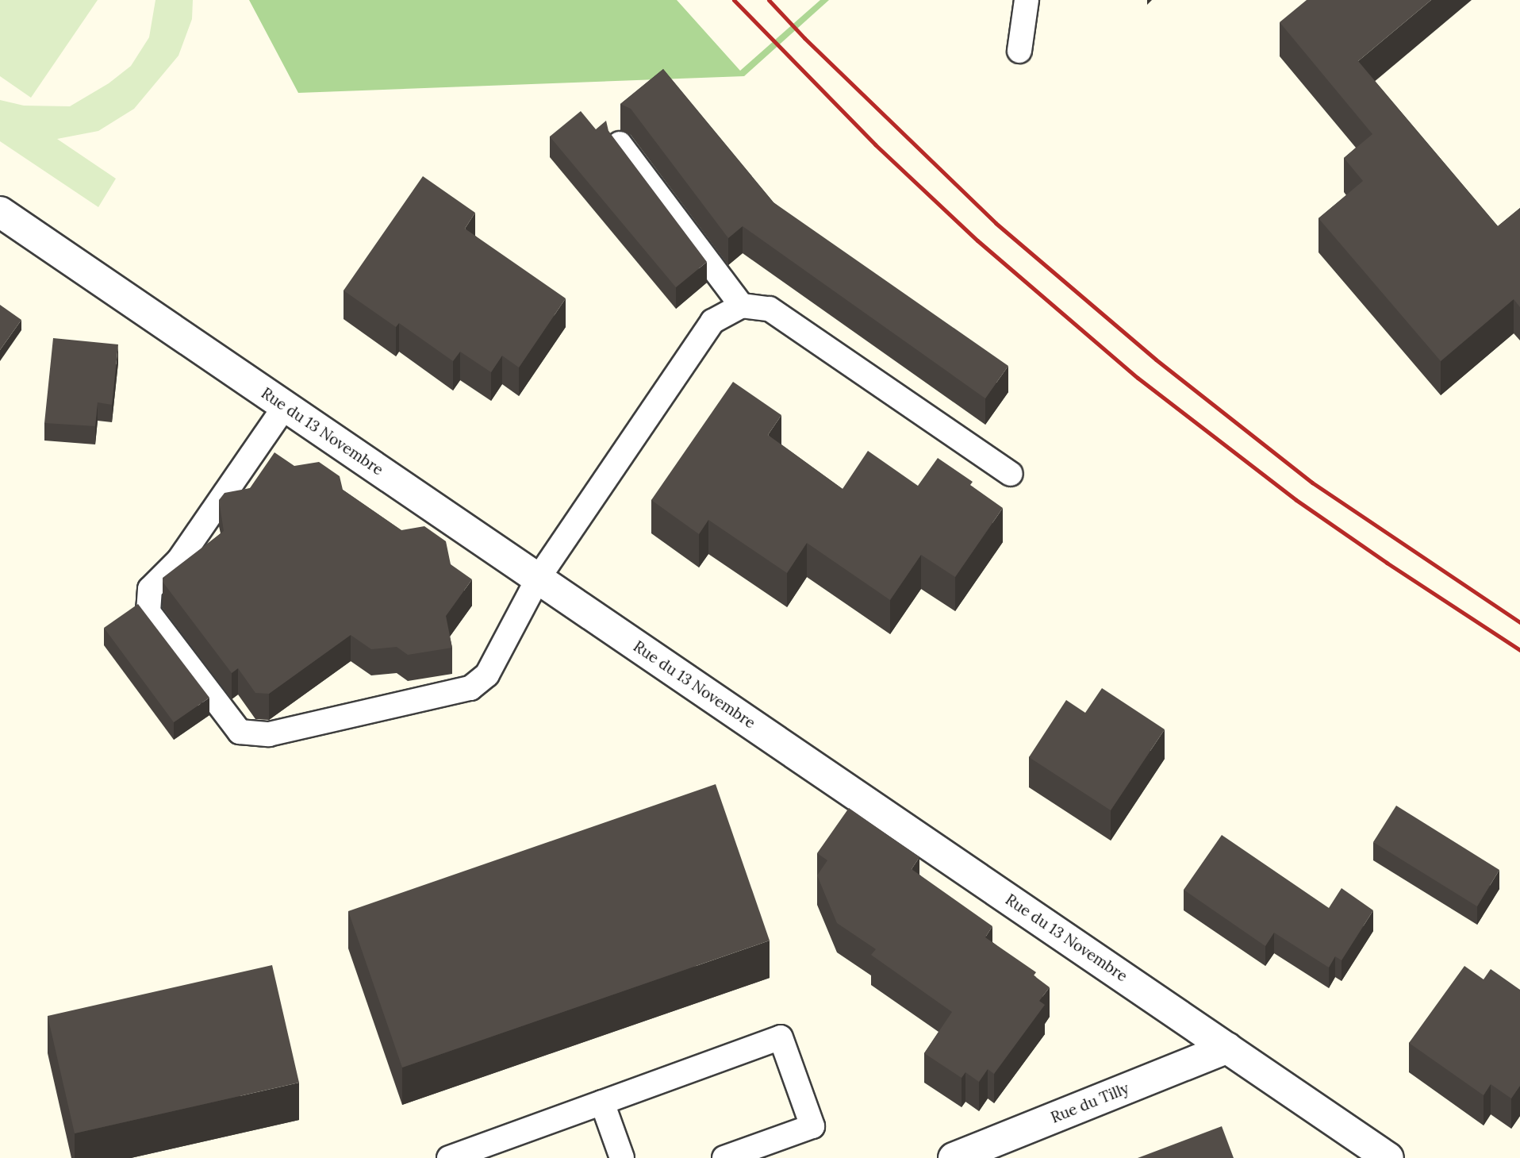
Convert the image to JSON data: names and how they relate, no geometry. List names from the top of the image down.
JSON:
{
  "streets": {
    "street": ["Rue du 13 Novembre", "Rue du Tilly"]
  },
  "crossings": [
    ["Rue du 13 Novembre", "Rue du Tilly"]
  ]
}
